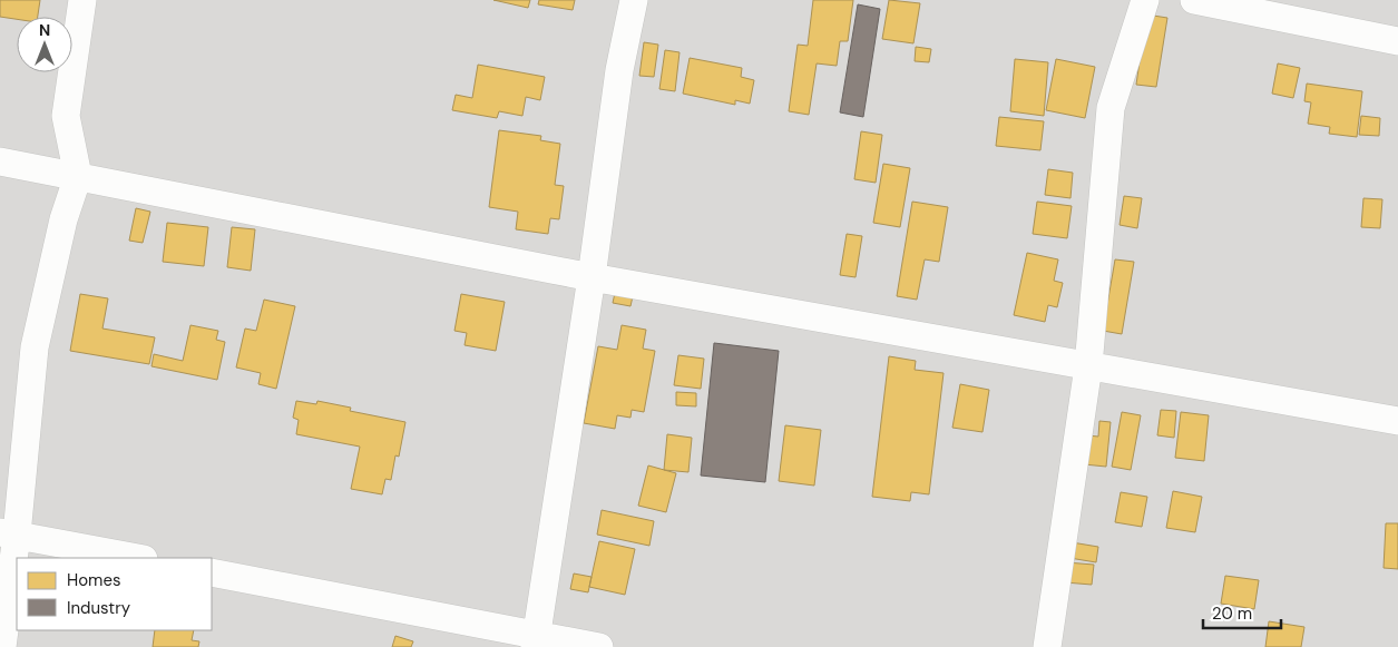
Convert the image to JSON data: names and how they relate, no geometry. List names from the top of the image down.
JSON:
{
  "legend": ["Homes", "Industry"],
  "scale_bar": "20 m",
  "north": "top"
}
